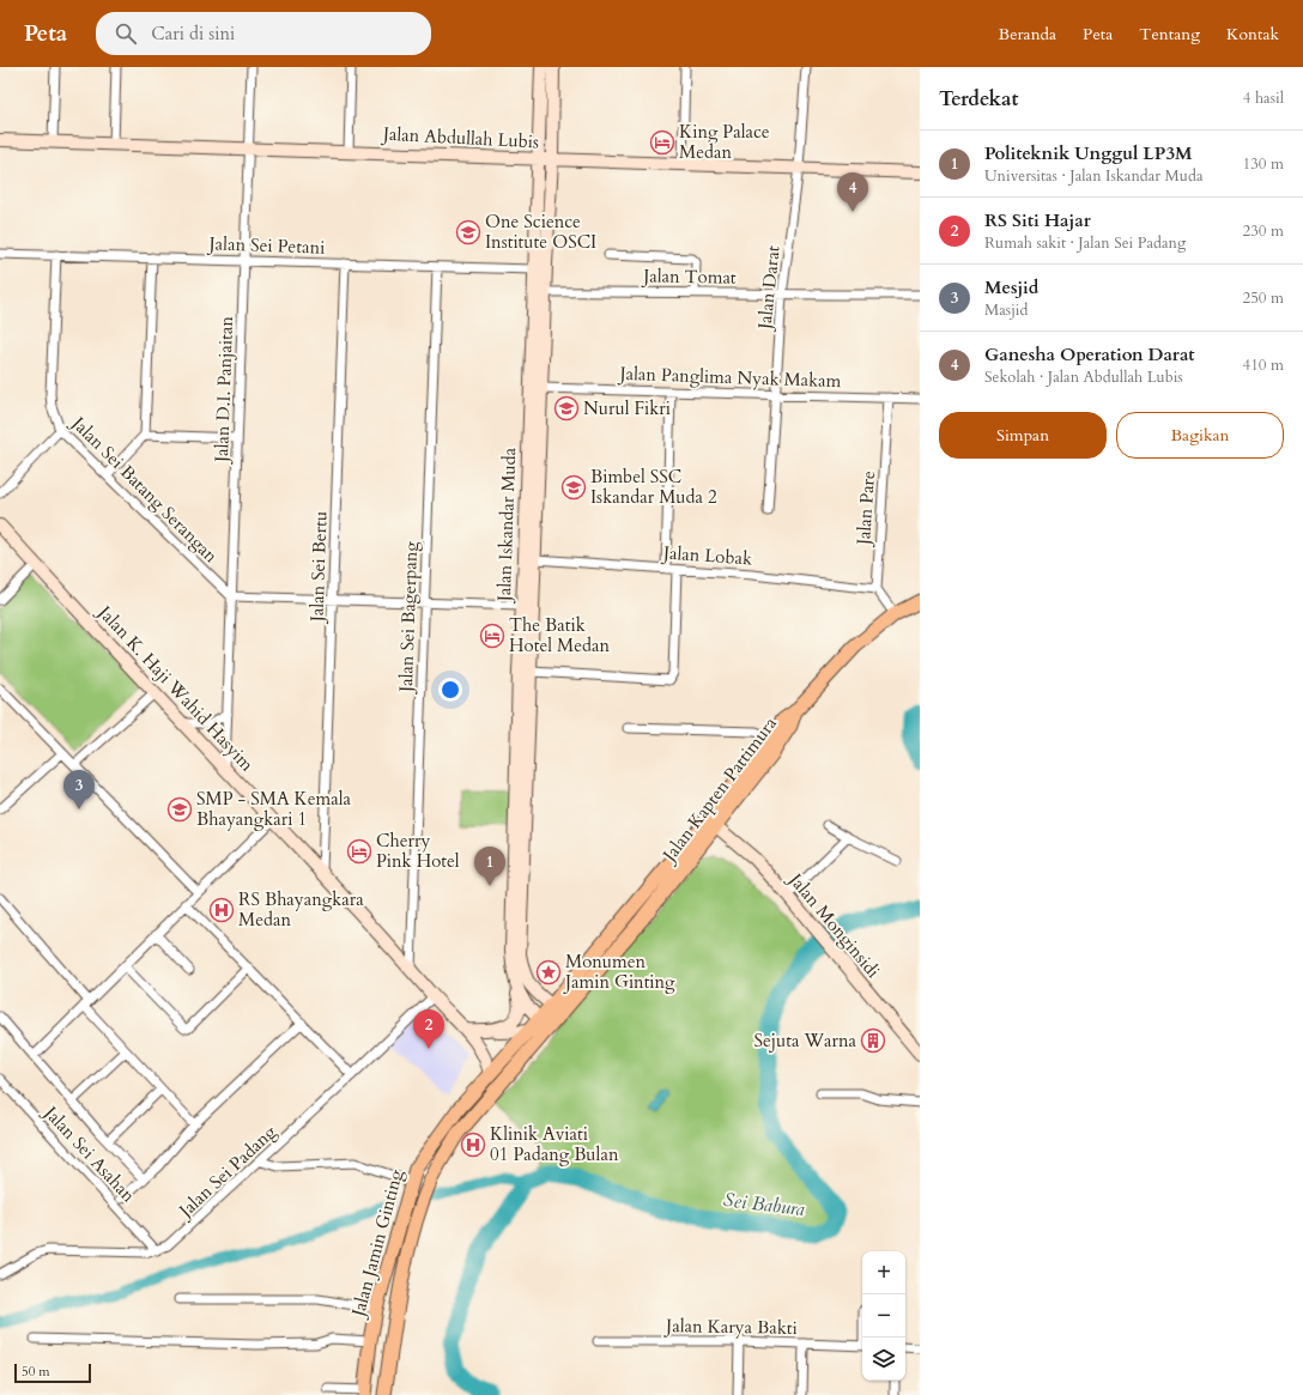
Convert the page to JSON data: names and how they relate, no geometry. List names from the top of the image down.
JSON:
{
  "streets": {
    "main road": [
      "Jalan Abdullah Lubis",
      "Jalan Iskandar Muda",
      "Jalan K. Haji Wahid Hasyim",
      "Jalan Kapten Pattimura",
      "Jalan Monginsidi",
      "Jalan Jamin Ginting"
    ],
    "street": [
      "Jalan Sei Petani",
      "Jalan Tomat",
      "Jalan Darat",
      "Jalan Panglima Nyak Makam",
      "Jalan D.I. Panjaitan",
      "Jalan Sei Batang Serangan",
      "Jalan Pare",
      "Jalan Lobak",
      "Jalan Sei Bertu",
      "Jalan Sei Bagerpang",
      "Jalan Sei Asahan",
      "Jalan Sei Padang",
      "Jalan Karya Bakti"
    ]
  },
  "crossings": [
    ["Jalan Abdullah Lubis", "Jalan Darat"],
    ["Jalan Abdullah Lubis", "Jalan D.I. Panjaitan"],
    ["Jalan Abdullah Lubis", "Jalan Iskandar Muda"],
    ["Jalan Sei Petani", "Jalan D.I. Panjaitan"],
    ["Jalan Sei Petani", "Jalan Sei Batang Serangan"],
    ["Jalan Sei Petani", "Jalan Iskandar Muda"],
    ["Jalan Sei Petani", "Jalan Sei Bertu"],
    ["Jalan Sei Petani", "Jalan Sei Bagerpang"],
    ["Jalan Tomat", "Jalan Darat"],
    ["Jalan Tomat", "Jalan Iskandar Muda"],
    ["Jalan Darat", "Jalan Panglima Nyak Makam"],
    ["Jalan Panglima Nyak Makam", "Jalan Pare"],
    ["Jalan Panglima Nyak Makam", "Jalan Iskandar Muda"],
    ["Jalan D.I. Panjaitan", "Jalan Sei Batang Serangan"],
    ["Jalan D.I. Panjaitan", "Jalan K. Haji Wahid Hasyim"],
    ["Jalan Pare", "Jalan Lobak"],
    ["Jalan Iskandar Muda", "Jalan Lobak"],
    ["Jalan Iskandar Muda", "Jalan Kapten Pattimura"],
    ["Jalan Iskandar Muda", "Jalan Jamin Ginting"],
    ["Jalan Sei Bertu", "Jalan K. Haji Wahid Hasyim"],
    ["Jalan Sei Bagerpang", "Jalan K. Haji Wahid Hasyim"],
    ["Jalan K. Haji Wahid Hasyim", "Jalan Sei Padang"],
    ["Jalan K. Haji Wahid Hasyim", "Jalan Jamin Ginting"],
    ["Jalan Kapten Pattimura", "Jalan Monginsidi"],
    ["Jalan Kapten Pattimura", "Jalan Jamin Ginting"],
    ["Jalan Sei Asahan", "Jalan Sei Padang"]
  ],
  "water": ["Sei Babura"],
  "places": {
    "hotel": ["King Palace Medan", "The Batik Hotel Medan", "Cherry Pink Hotel"],
    "school or university": [
      "One Science Institute OSCI",
      "Nurul Fikri",
      "Bimbel SSC Iskandar Muda 2",
      "SMP - SMA Kemala Bhayangkari 1"
    ],
    "hospital": ["RS Bhayangkara Medan", "Klinik Aviati 01 Padang Bulan"],
    "place": ["Monumen Jamin Ginting"],
    "building": ["Sejuta Warna"]
  },
  "scale_bar": "50 m",
  "page": {
    "header": "Peta",
    "search": "Cari di sini",
    "nav": [
      "Beranda",
      "Peta",
      "Tentang",
      "Kontak"
    ],
    "heading": ["Terdekat", "4 hasil"],
    "list": [
      {
        "mark": "1",
        "name": "Politeknik Unggul LP3M",
        "note": "Universitas · Jalan Iskandar Muda",
        "value": "130 m"
      },
      {
        "mark": "2",
        "name": "RS Siti Hajar",
        "note": "Rumah sakit · Jalan Sei Padang",
        "value": "230 m"
      },
      {
        "mark": "3",
        "name": "Mesjid",
        "note": "Masjid",
        "value": "250 m"
      },
      {
        "mark": "4",
        "name": "Ganesha Operation Darat",
        "note": "Sekolah · Jalan Abdullah Lubis",
        "value": "410 m"
      }
    ],
    "pins": [
      "4",
      "3",
      "1",
      "2"
    ],
    "buttons": ["Simpan", "Bagikan"],
    "map_buttons": ["+", "−"],
    "scale": "50 m"
  }
}
